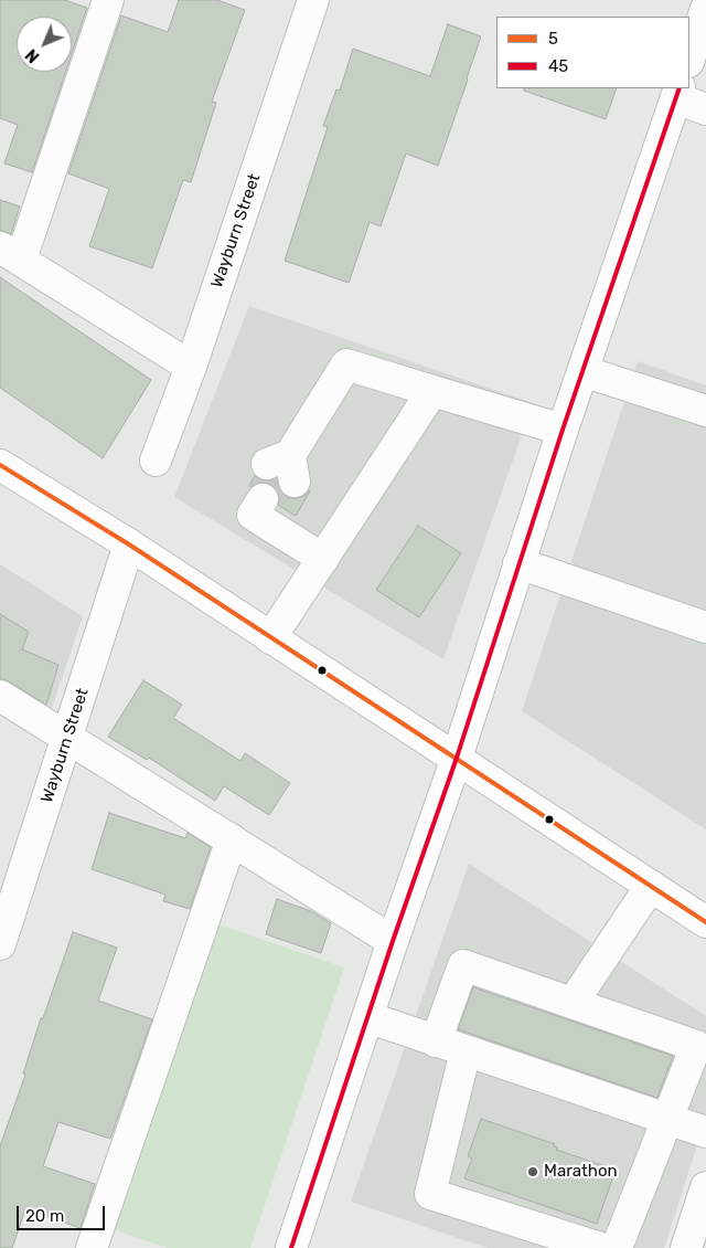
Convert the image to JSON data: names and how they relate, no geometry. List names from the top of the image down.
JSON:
{
  "streets": {
    "street": ["Wayburn Street"]
  },
  "places": ["Marathon"],
  "lines": ["transit line 45", "transit line 5"],
  "legend": ["5", "45"],
  "scale_bar": "20 m",
  "north": "bottom left"
}
